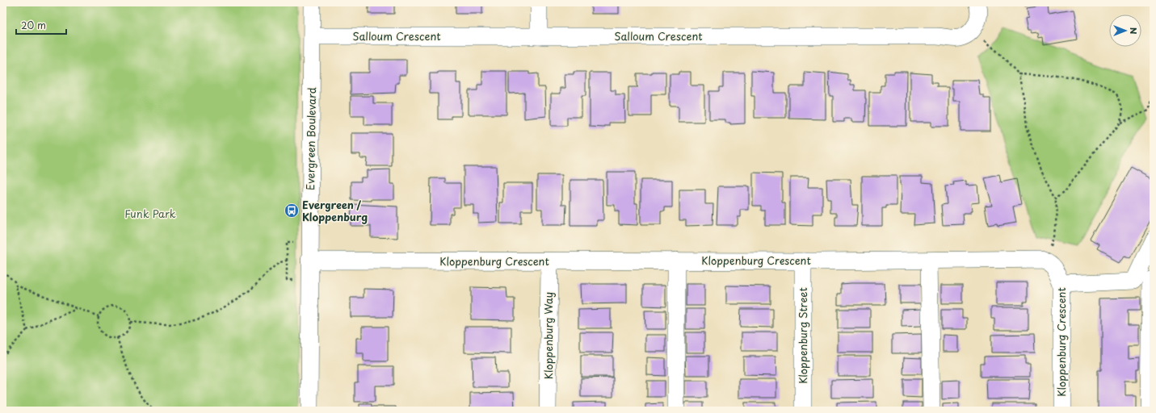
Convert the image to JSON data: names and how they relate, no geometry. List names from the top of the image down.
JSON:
{
  "streets": {
    "street": [
      "Salloum Crescent",
      "Evergreen Boulevard",
      "Kloppenburg Crescent",
      "Kloppenburg Way",
      "Kloppenburg Street"
    ]
  },
  "crossings": [
    ["Salloum Crescent", "Evergreen Boulevard"],
    ["Evergreen Boulevard", "Kloppenburg Crescent"],
    ["Kloppenburg Crescent", "Kloppenburg Way"],
    ["Kloppenburg Crescent", "Kloppenburg Street"]
  ],
  "parks": ["Funk Park"],
  "places": {
    "bus stop": ["Evergreen / Kloppenburg"]
  },
  "scale_bar": "20 m",
  "north": "right"
}
